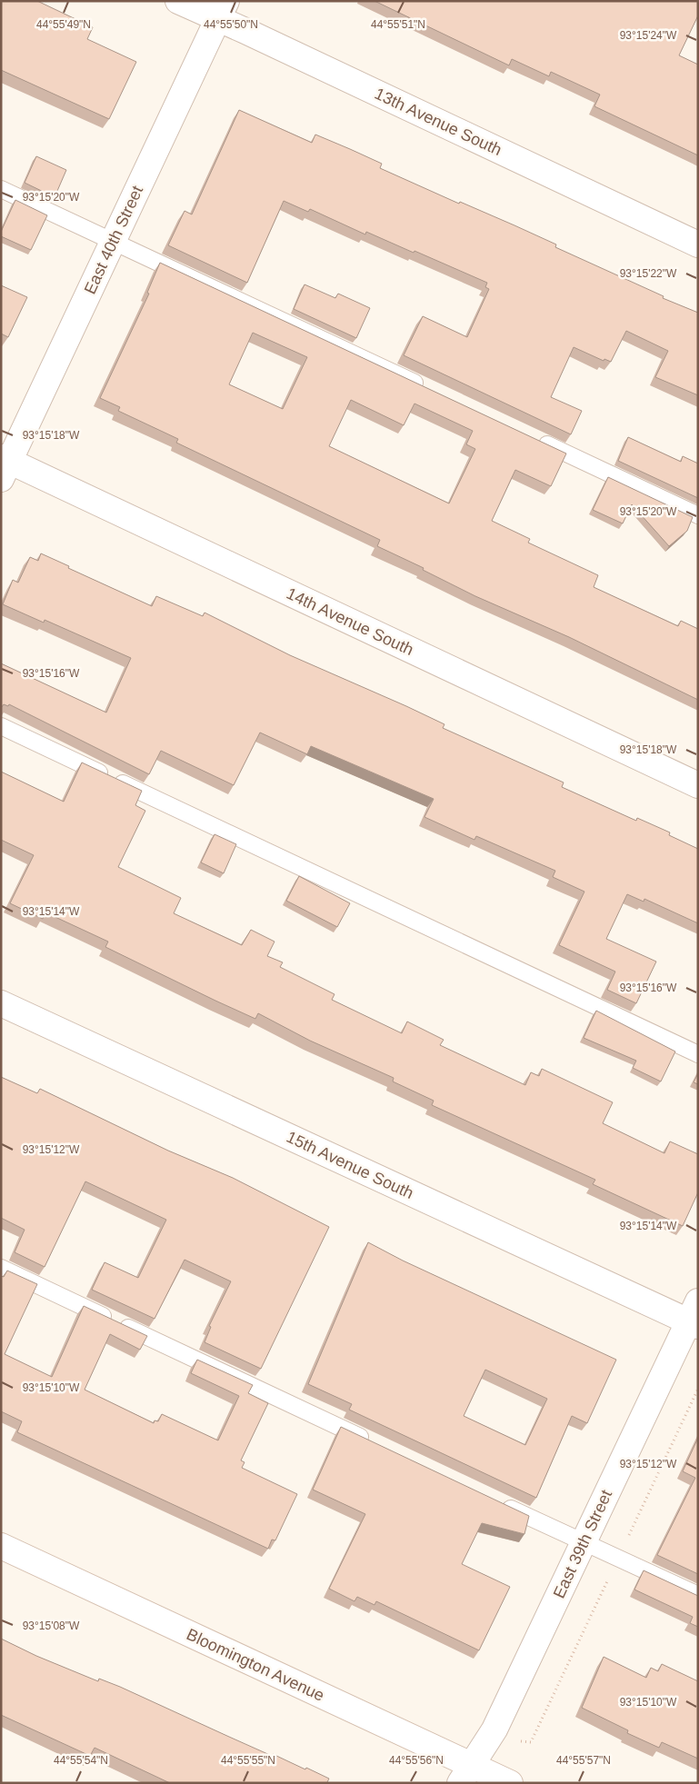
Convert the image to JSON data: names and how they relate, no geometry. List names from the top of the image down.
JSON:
{
  "streets": {
    "street": [
      "13th Avenue South",
      "East 40th Street",
      "14th Avenue South",
      "15th Avenue South",
      "East 39th Street",
      "Bloomington Avenue"
    ]
  },
  "crossings": [
    ["13th Avenue South", "East 40th Street"],
    ["East 40th Street", "14th Avenue South"],
    ["15th Avenue South", "East 39th Street"],
    ["East 39th Street", "Bloomington Avenue"]
  ],
  "coordinates": [
    "44°55'49\"N",
    "44°55'50\"N",
    "44°55'51\"N",
    "93°15'24\"W",
    "93°15'20\"W",
    "93°15'22\"W",
    "93°15'18\"W",
    "93°15'16\"W",
    "93°15'14\"W",
    "93°15'12\"W",
    "93°15'10\"W",
    "93°15'08\"W",
    "44°55'54\"N",
    "44°55'55\"N",
    "44°55'56\"N",
    "44°55'57\"N"
  ]
}
